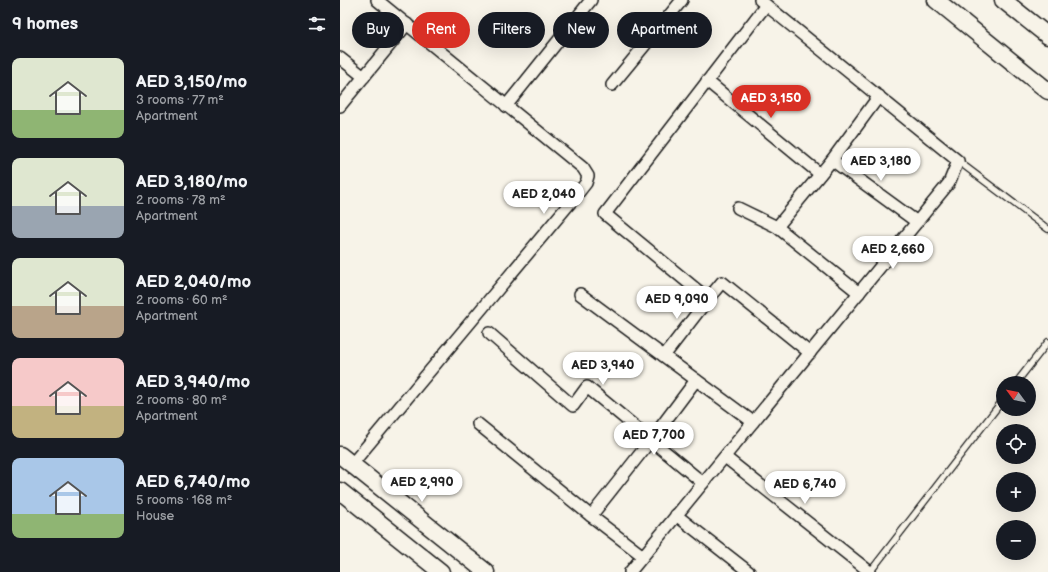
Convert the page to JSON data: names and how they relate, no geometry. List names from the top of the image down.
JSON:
{
  "north": "top left",
  "page": {
    "heading": "9 homes",
    "chip": [
      "Buy",
      "Rent",
      "Filters",
      "New",
      "Apartment"
    ],
    "list": [
      {
        "name": "AED 3,150/mo",
        "note": "3 rooms · 77 m² · Apartment"
      },
      {
        "name": "AED 3,180/mo",
        "note": "2 rooms · 78 m² · Apartment"
      },
      {
        "name": "AED 2,040/mo",
        "note": "2 rooms · 60 m² · Apartment"
      },
      {
        "name": "AED 3,940/mo",
        "note": "2 rooms · 80 m² · Apartment"
      },
      {
        "name": "AED 6,740/mo",
        "note": "5 rooms · 168 m² · House"
      }
    ],
    "price": [
      "AED 3,150",
      "AED 3,180",
      "AED 2,040",
      "AED 2,660",
      "AED 9,090",
      "AED 3,940",
      "AED 7,700",
      "AED 2,990",
      "AED 6,740"
    ],
    "map_buttons": ["+", "−"]
  }
}
